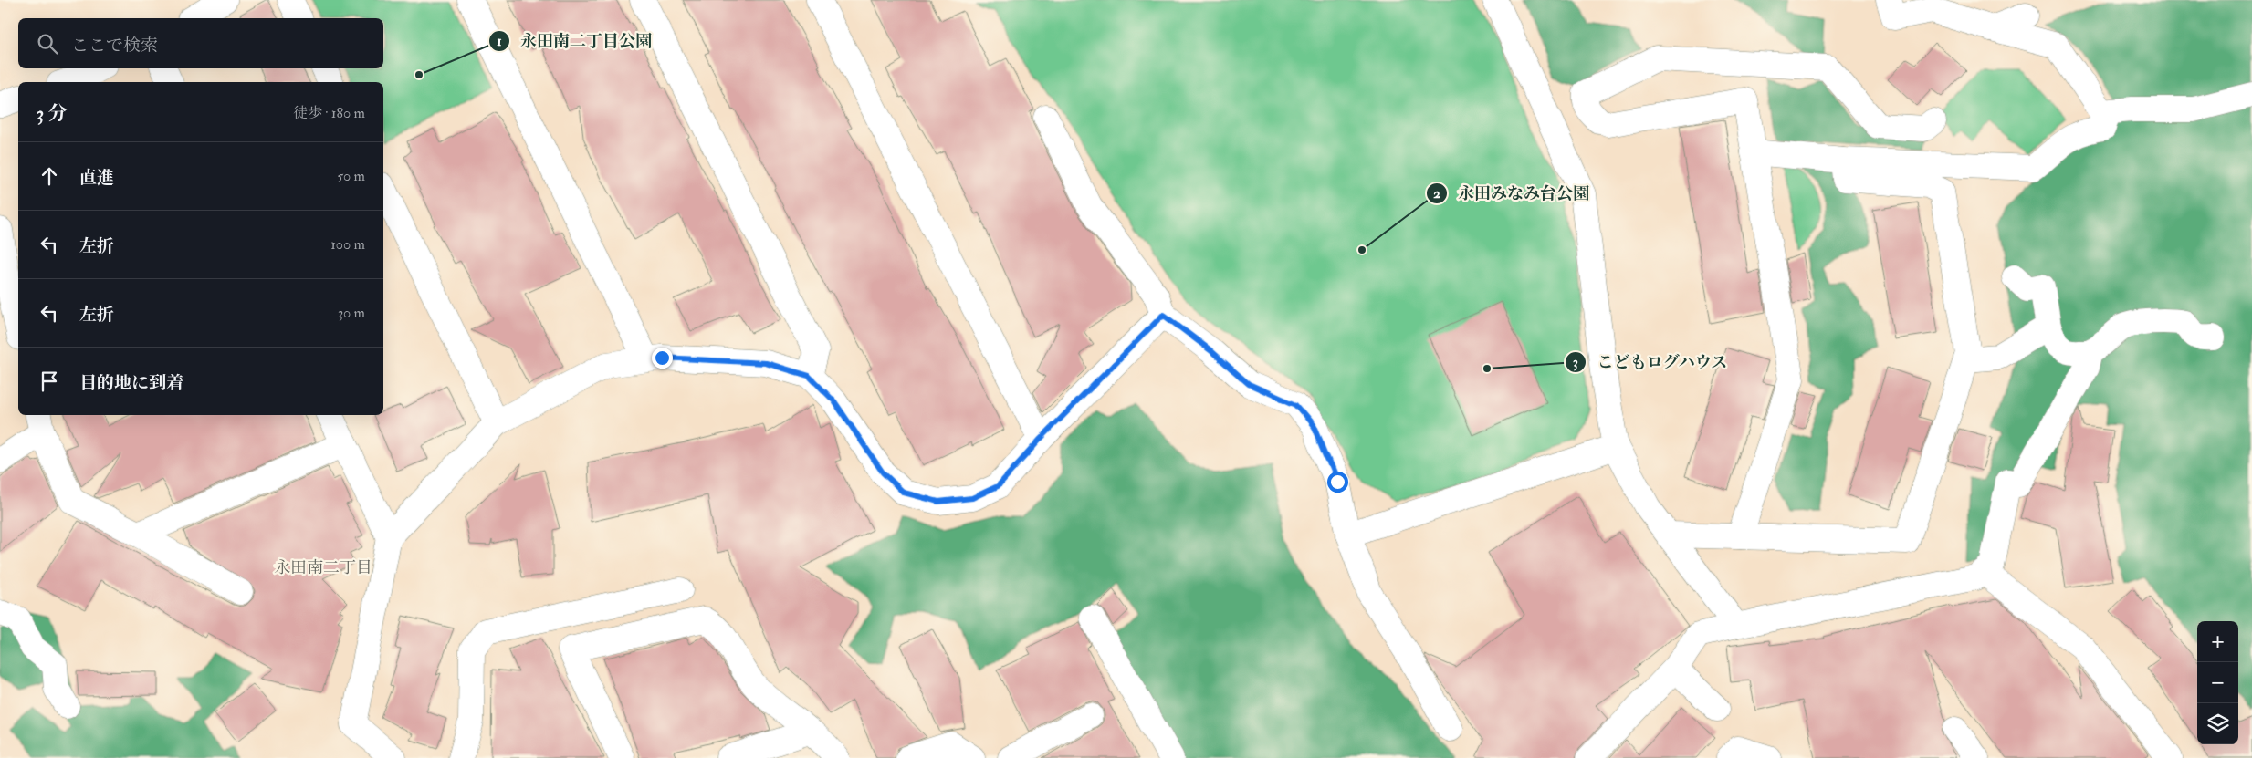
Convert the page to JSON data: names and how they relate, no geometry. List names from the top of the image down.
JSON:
{
  "districts": ["永田南二丁目"],
  "places": ["永田南二丁目公園", "永田みなみ台公園", "こどもログハウス"],
  "page": {
    "search": "ここで検索",
    "heading": ["3 分", "徒歩 · 180 m"],
    "list": [
      ["直進", "50 m"],
      ["左折", "100 m"],
      ["左折", "30 m"],
      "目的地に到着"
    ],
    "map_buttons": ["+", "−"]
  }
}
